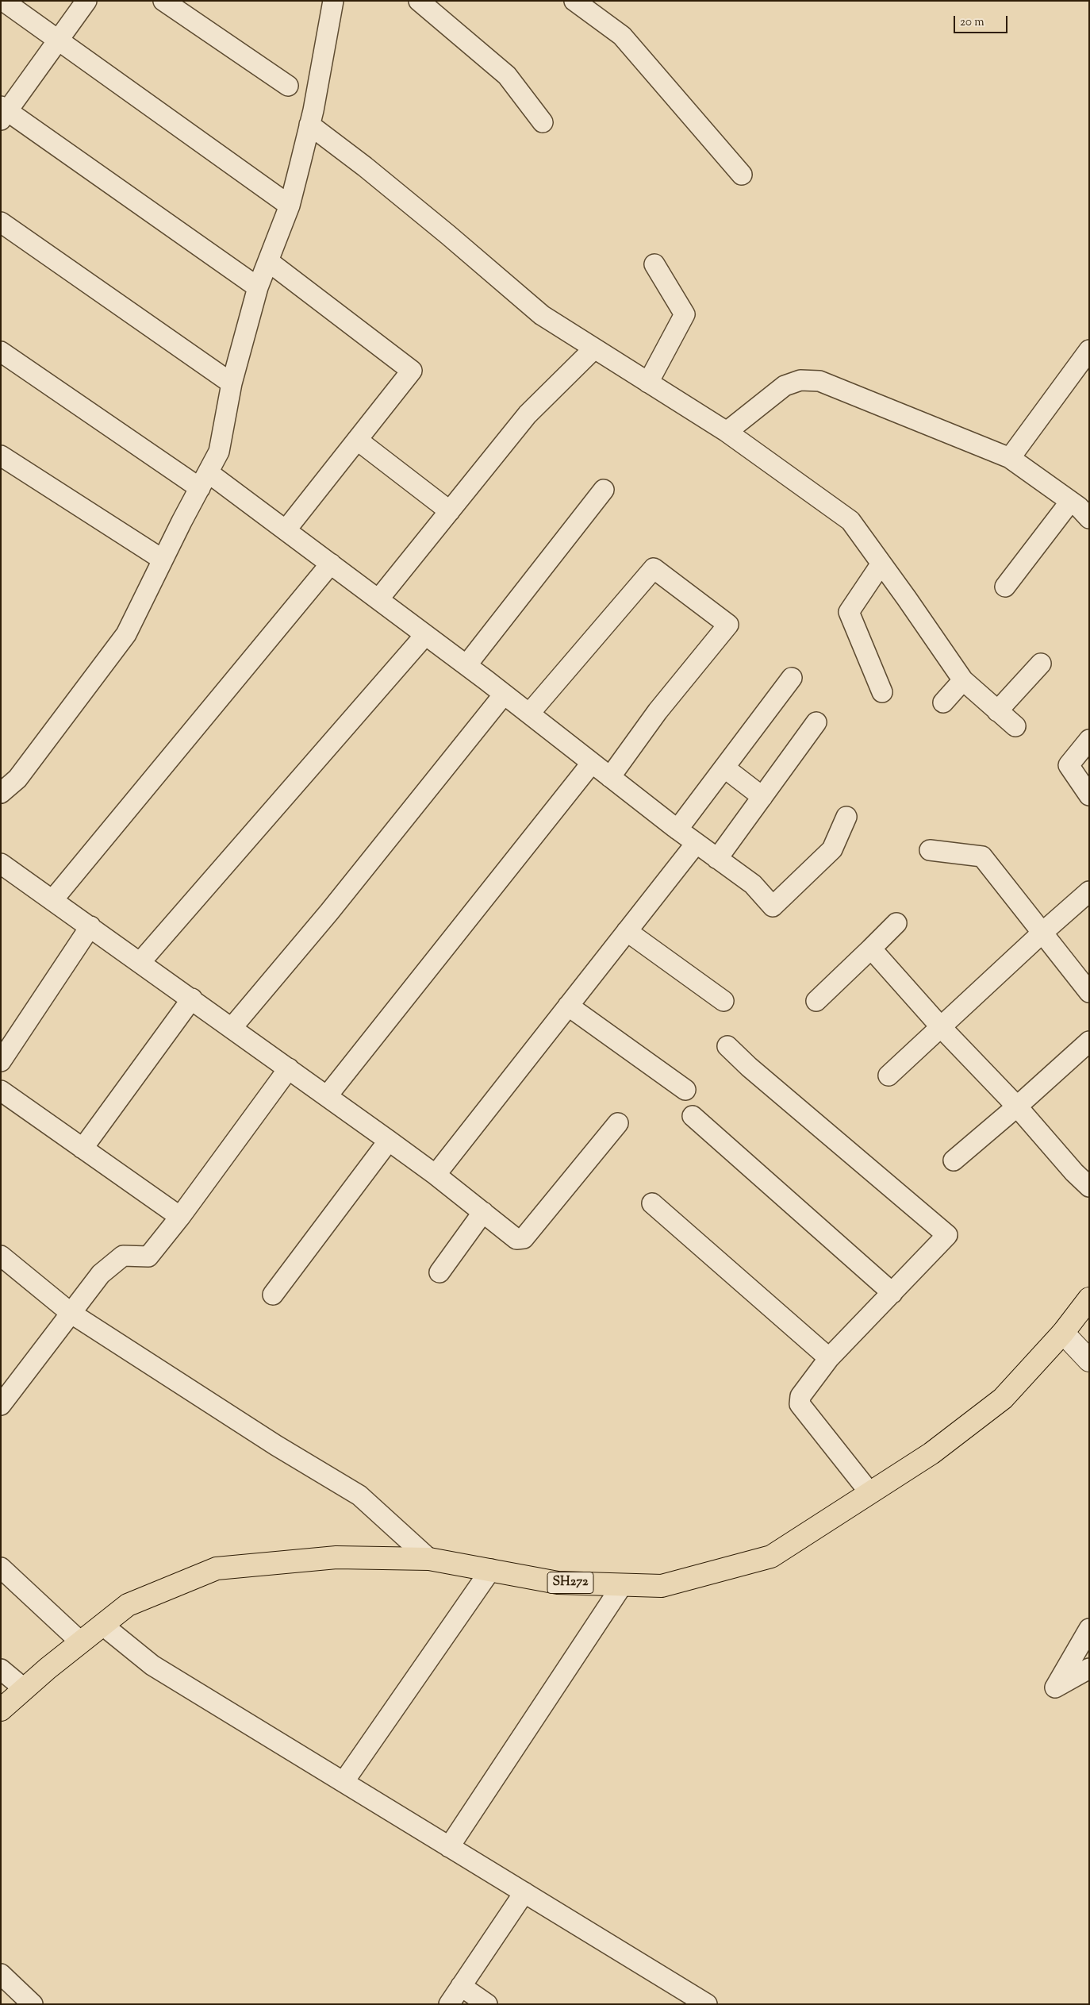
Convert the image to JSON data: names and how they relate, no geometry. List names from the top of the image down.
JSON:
{
  "streets": {
    "main road": ["SH272"]
  },
  "scale_bar": "20 m"
}
